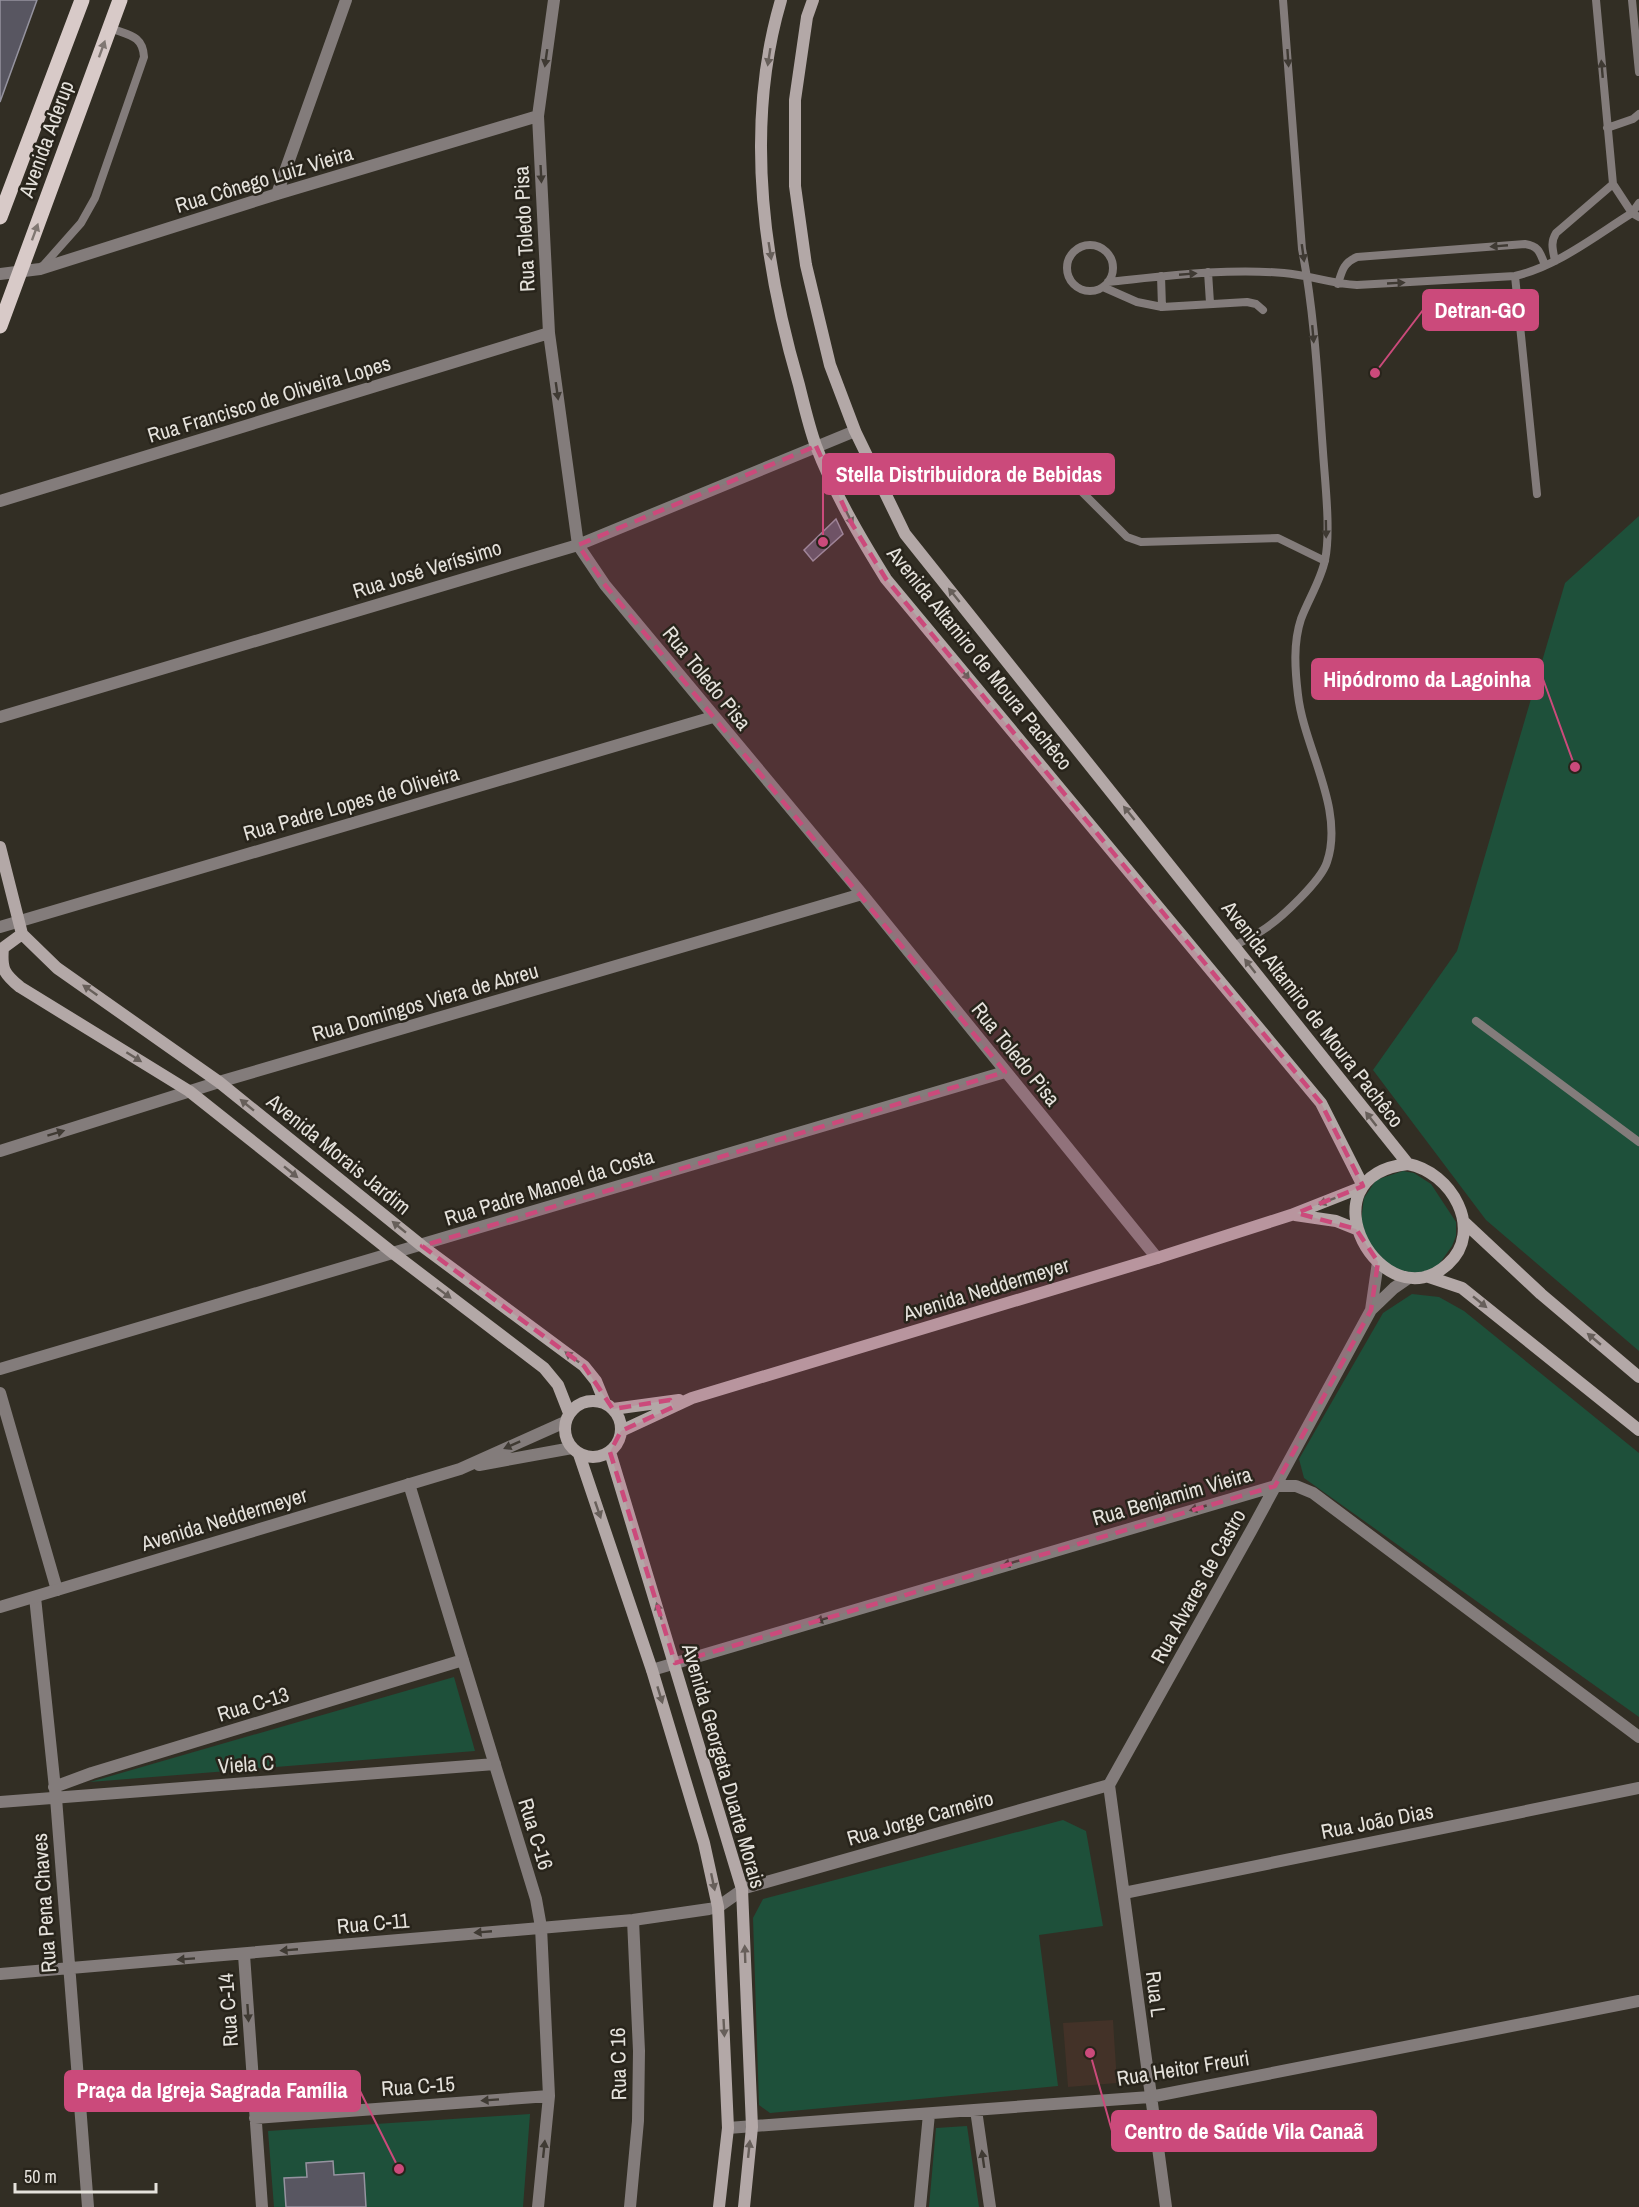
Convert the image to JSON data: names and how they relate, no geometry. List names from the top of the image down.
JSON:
{
  "streets": {
    "main road": [
      "Avenida Aderup",
      "Avenida Altamiro de Moura Pachêco",
      "Avenida Morais Jardim",
      "Avenida Neddermeyer",
      "Avenida Georgeta Duarte Morais"
    ],
    "street": [
      "Rua Cônego Luiz Vieira",
      "Rua Toledo Pisa",
      "Rua Francisco de Oliveira Lopes",
      "Rua José Veríssimo",
      "Rua Padre Lopes de Oliveira",
      "Rua Domingos Viera de Abreu",
      "Rua Padre Manoel da Costa",
      "Rua Benjamim Vieira",
      "Rua Alvares de Castro",
      "Rua C-13",
      "Viela C",
      "Rua Jorge Carneiro",
      "Rua João Dias",
      "Rua C-16",
      "Rua Pena Chaves",
      "Rua C-11",
      "Rua L",
      "Rua C-14",
      "Rua C 16",
      "Rua Heitor Freuri",
      "Rua C-15"
    ]
  },
  "crossings": [
    ["Avenida Aderup", "Rua Cônego Luiz Vieira"],
    ["Rua Cônego Luiz Vieira", "Rua Toledo Pisa"],
    ["Rua Toledo Pisa", "Rua Francisco de Oliveira Lopes"],
    ["Rua Toledo Pisa", "Rua José Veríssimo"],
    ["Rua Toledo Pisa", "Rua Padre Lopes de Oliveira"],
    ["Rua Toledo Pisa", "Rua Domingos Viera de Abreu"],
    ["Rua Toledo Pisa", "Rua Padre Manoel da Costa"],
    ["Rua Toledo Pisa", "Avenida Neddermeyer"],
    ["Rua José Veríssimo", "Avenida Altamiro de Moura Pachêco"],
    ["Avenida Altamiro de Moura Pachêco", "Avenida Neddermeyer"],
    ["Avenida Altamiro de Moura Pachêco", "Rua Alvares de Castro"],
    ["Rua Domingos Viera de Abreu", "Avenida Morais Jardim"],
    ["Avenida Morais Jardim", "Rua Padre Manoel da Costa"],
    ["Avenida Morais Jardim", "Avenida Neddermeyer"],
    ["Avenida Morais Jardim", "Avenida Georgeta Duarte Morais"],
    ["Avenida Neddermeyer", "Rua Alvares de Castro"],
    ["Avenida Neddermeyer", "Avenida Georgeta Duarte Morais"],
    ["Avenida Neddermeyer", "Rua C-16"],
    ["Avenida Neddermeyer", "Rua Pena Chaves"],
    ["Rua Benjamim Vieira", "Rua Alvares de Castro"],
    ["Rua Benjamim Vieira", "Avenida Georgeta Duarte Morais"],
    ["Rua Alvares de Castro", "Rua Jorge Carneiro"],
    ["Rua Alvares de Castro", "Rua L"],
    ["Rua C-13", "Viela C"],
    ["Rua C-13", "Rua C-16"],
    ["Rua C-13", "Rua Pena Chaves"],
    ["Viela C", "Rua C-16"],
    ["Viela C", "Rua Pena Chaves"],
    ["Avenida Georgeta Duarte Morais", "Rua Jorge Carneiro"],
    ["Avenida Georgeta Duarte Morais", "Rua C-11"],
    ["Avenida Georgeta Duarte Morais", "Rua Heitor Freuri"],
    ["Rua Jorge Carneiro", "Rua C-11"],
    ["Rua Jorge Carneiro", "Rua L"],
    ["Rua João Dias", "Rua L"],
    ["Rua C-16", "Rua C-11"],
    ["Rua C-16", "Rua C-15"],
    ["Rua Pena Chaves", "Rua C-11"],
    ["Rua C-11", "Rua C-14"],
    ["Rua C-11", "Rua C 16"],
    ["Rua L", "Rua Heitor Freuri"],
    ["Rua C-14", "Rua C-15"]
  ],
  "one_way": [
    "Rua Toledo Pisa",
    "Rua Benjamim Vieira",
    "Rua C-11",
    "Rua C-14",
    "Rua C-15"
  ],
  "places": [
    "Detran-GO",
    "Stella Distribuidora de Bebidas",
    "Hipódromo da Lagoinha",
    "Centro de Saúde Vila Canaã",
    "Praça da Igreja Sagrada Família"
  ],
  "scale_bar": "50 m"
}
